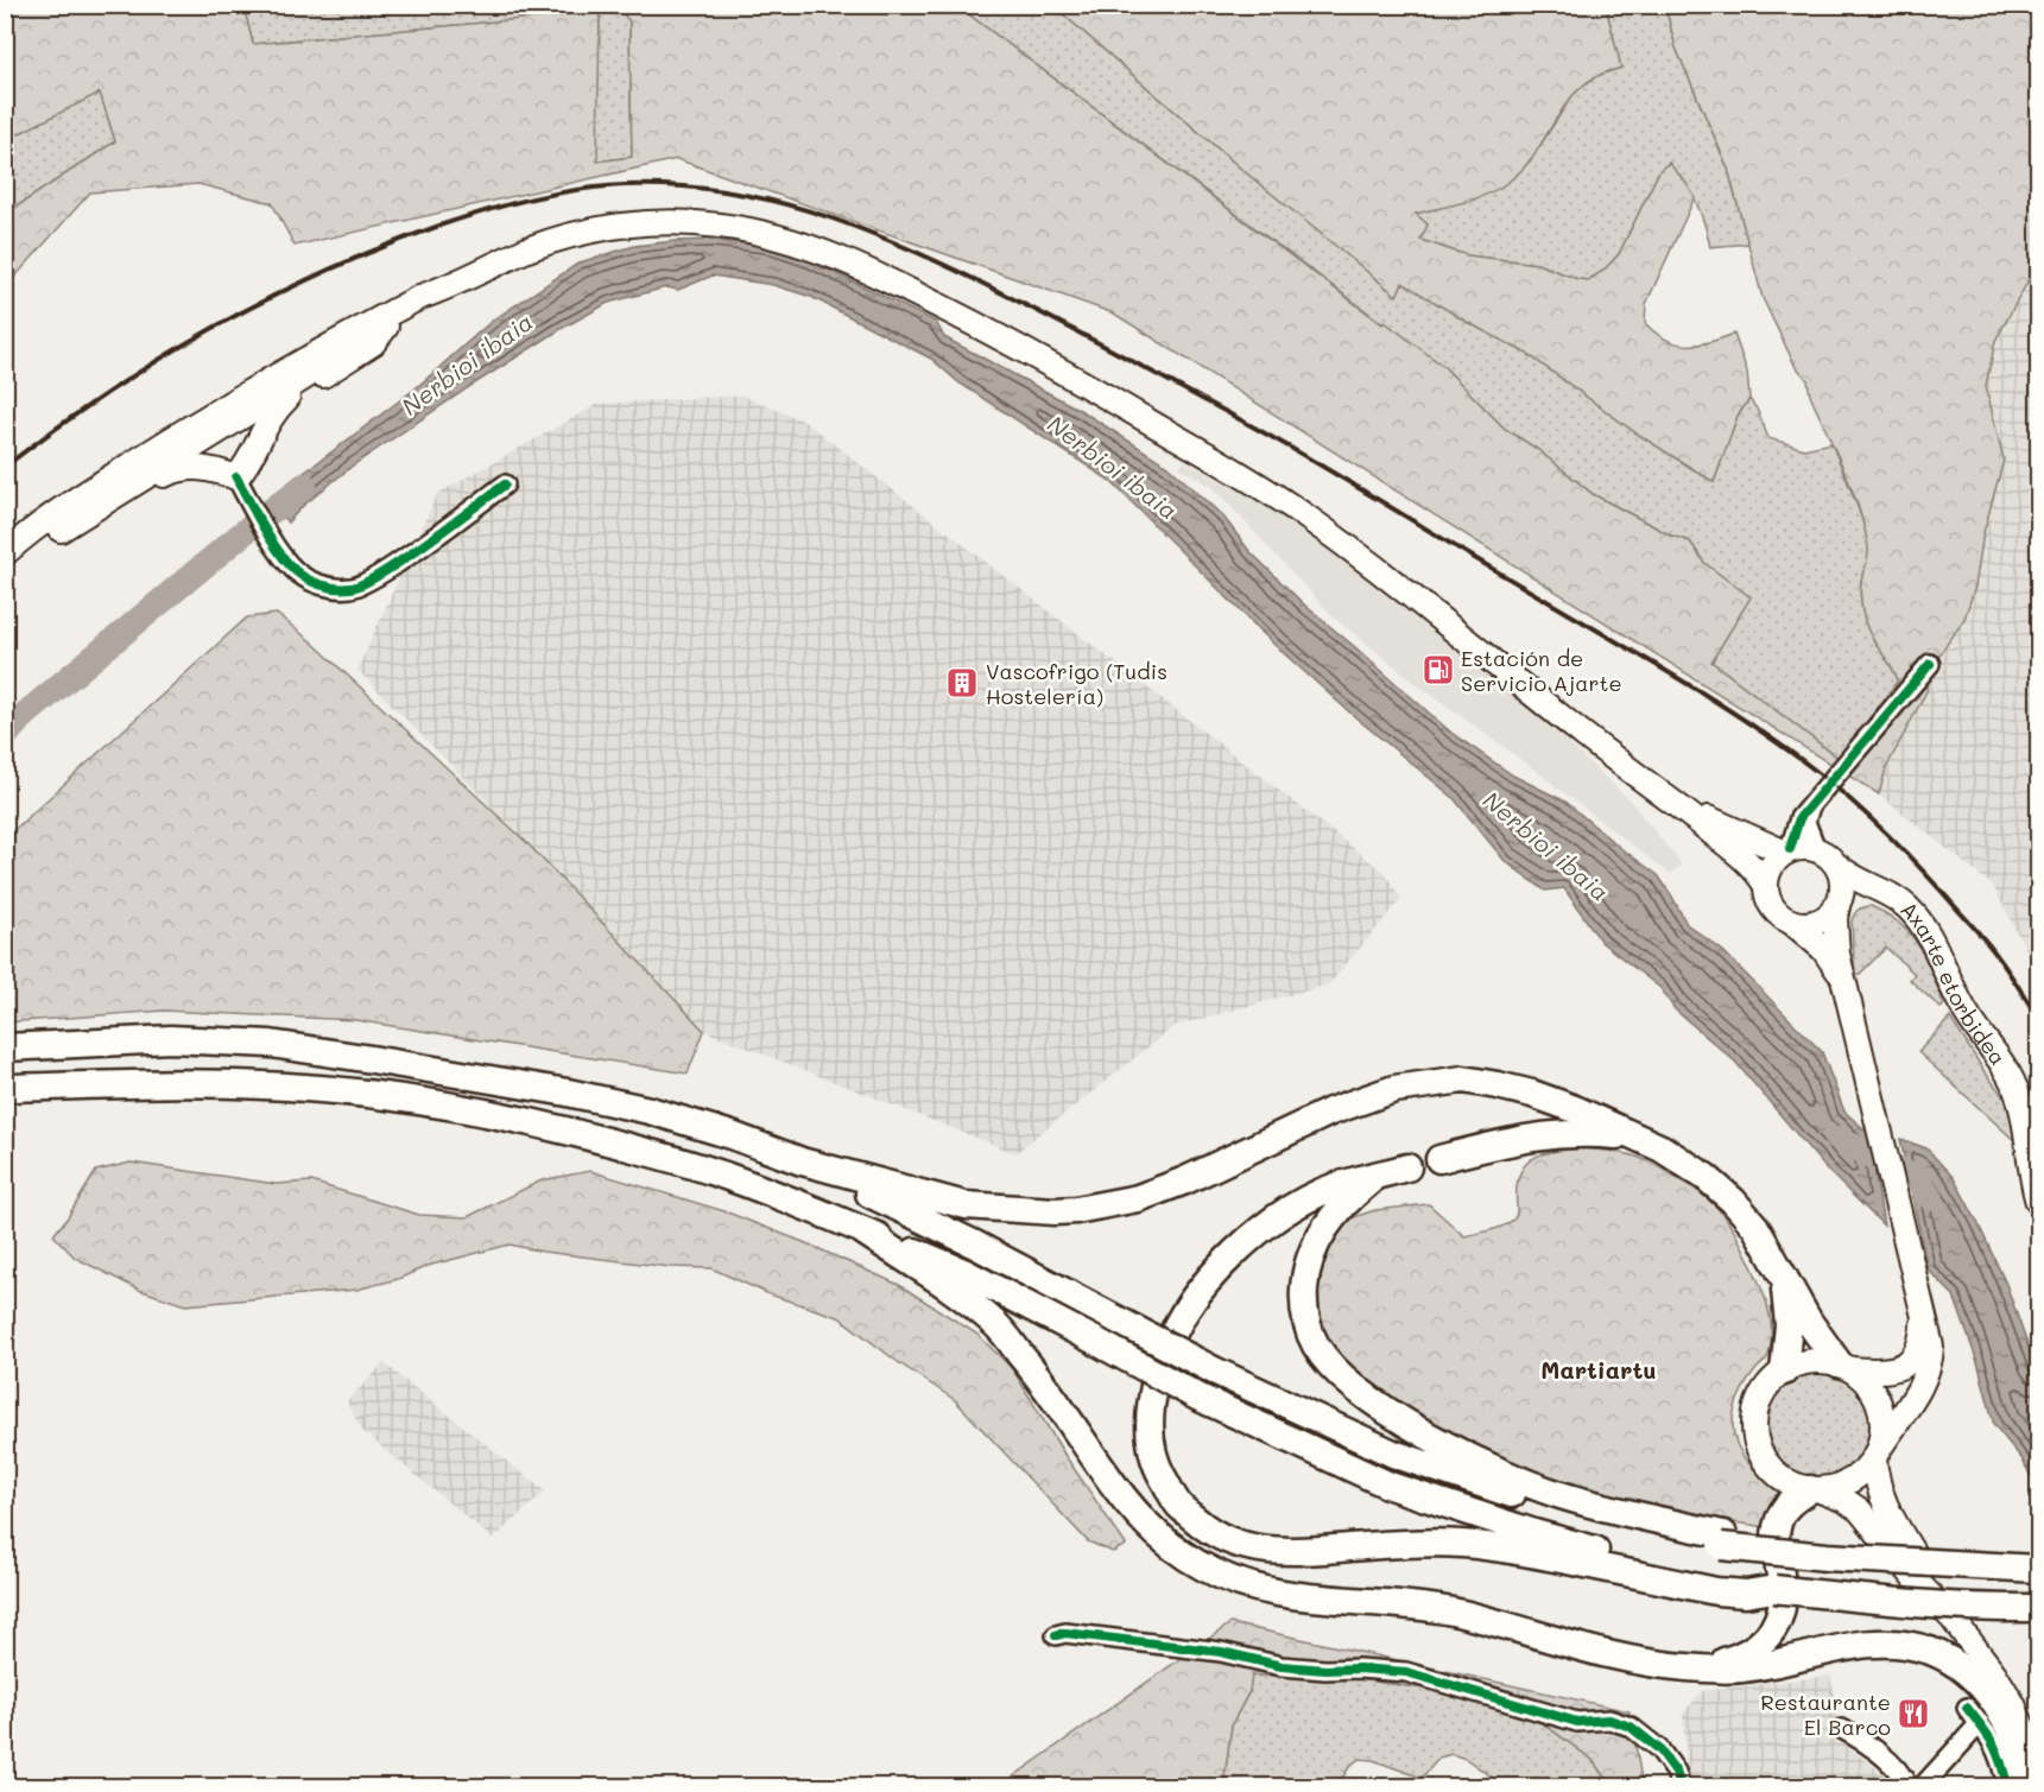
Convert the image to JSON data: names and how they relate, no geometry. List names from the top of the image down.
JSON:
{
  "streets": {
    "main road": ["Axarte etorbidea"]
  },
  "districts": ["Martiartu"],
  "water": ["Nerbioi ibaia"],
  "places": {
    "fuel station": ["Estación de Servicio Ajarte"],
    "building": ["Vascofrigo (Tudis Hostelería)"],
    "restaurant": ["Restaurante El Barco"]
  }
}
